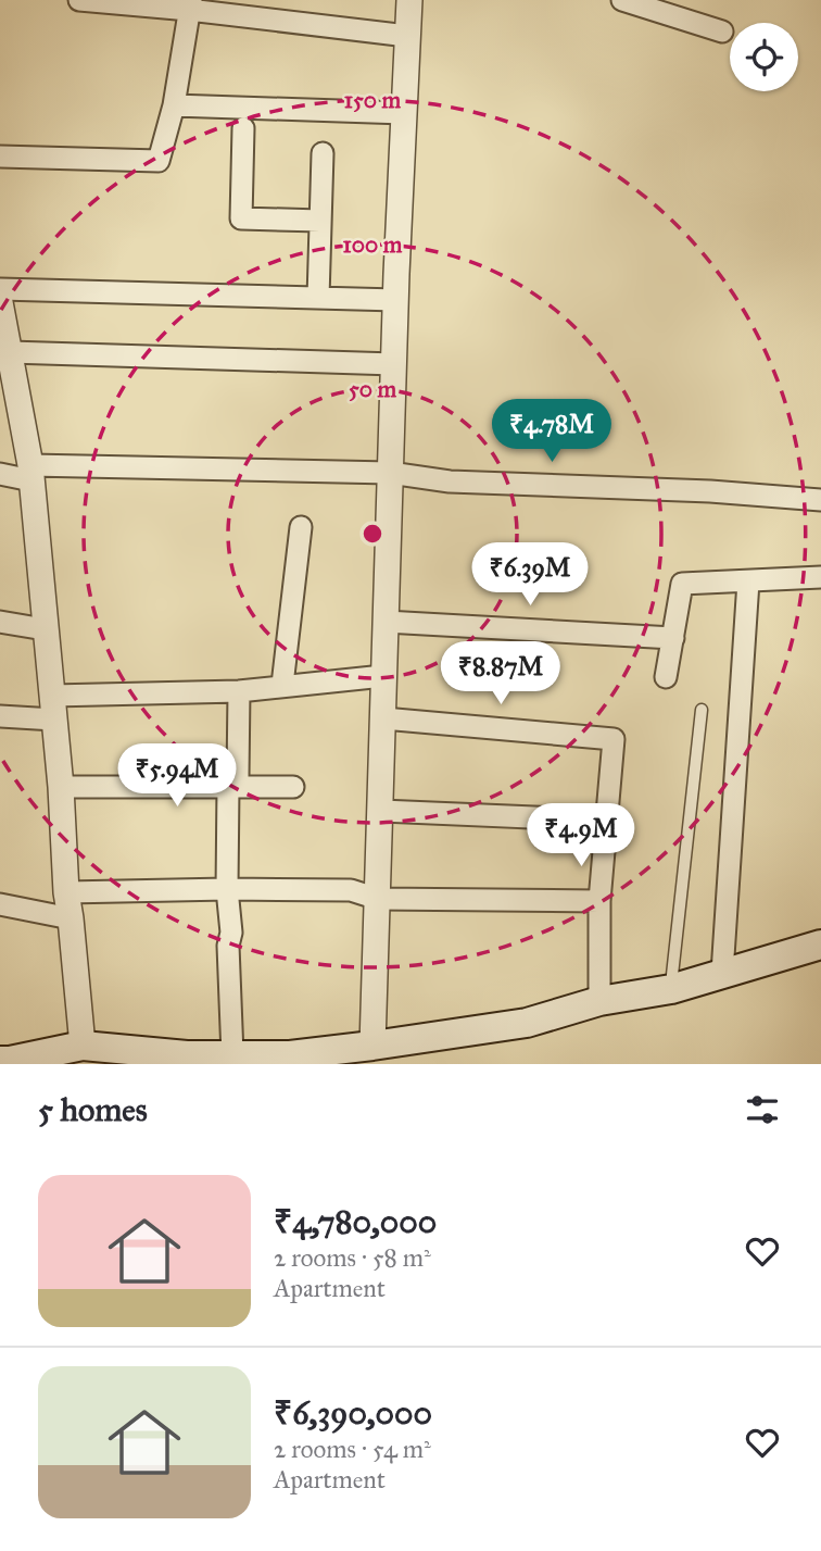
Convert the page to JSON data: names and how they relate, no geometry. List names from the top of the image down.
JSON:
{
  "page": {
    "price": [
      "₹4.78M",
      "₹6.39M",
      "₹8.87M",
      "₹5.94M",
      "₹4.9M"
    ],
    "heading": "5 homes",
    "list": [
      {
        "name": "₹4,780,000",
        "note": "2 rooms · 58 m² · Apartment"
      },
      {
        "name": "₹6,390,000",
        "note": "2 rooms · 54 m² · Apartment"
      }
    ]
  },
  "rings": ["150 m", "100 m", "50 m"]
}
